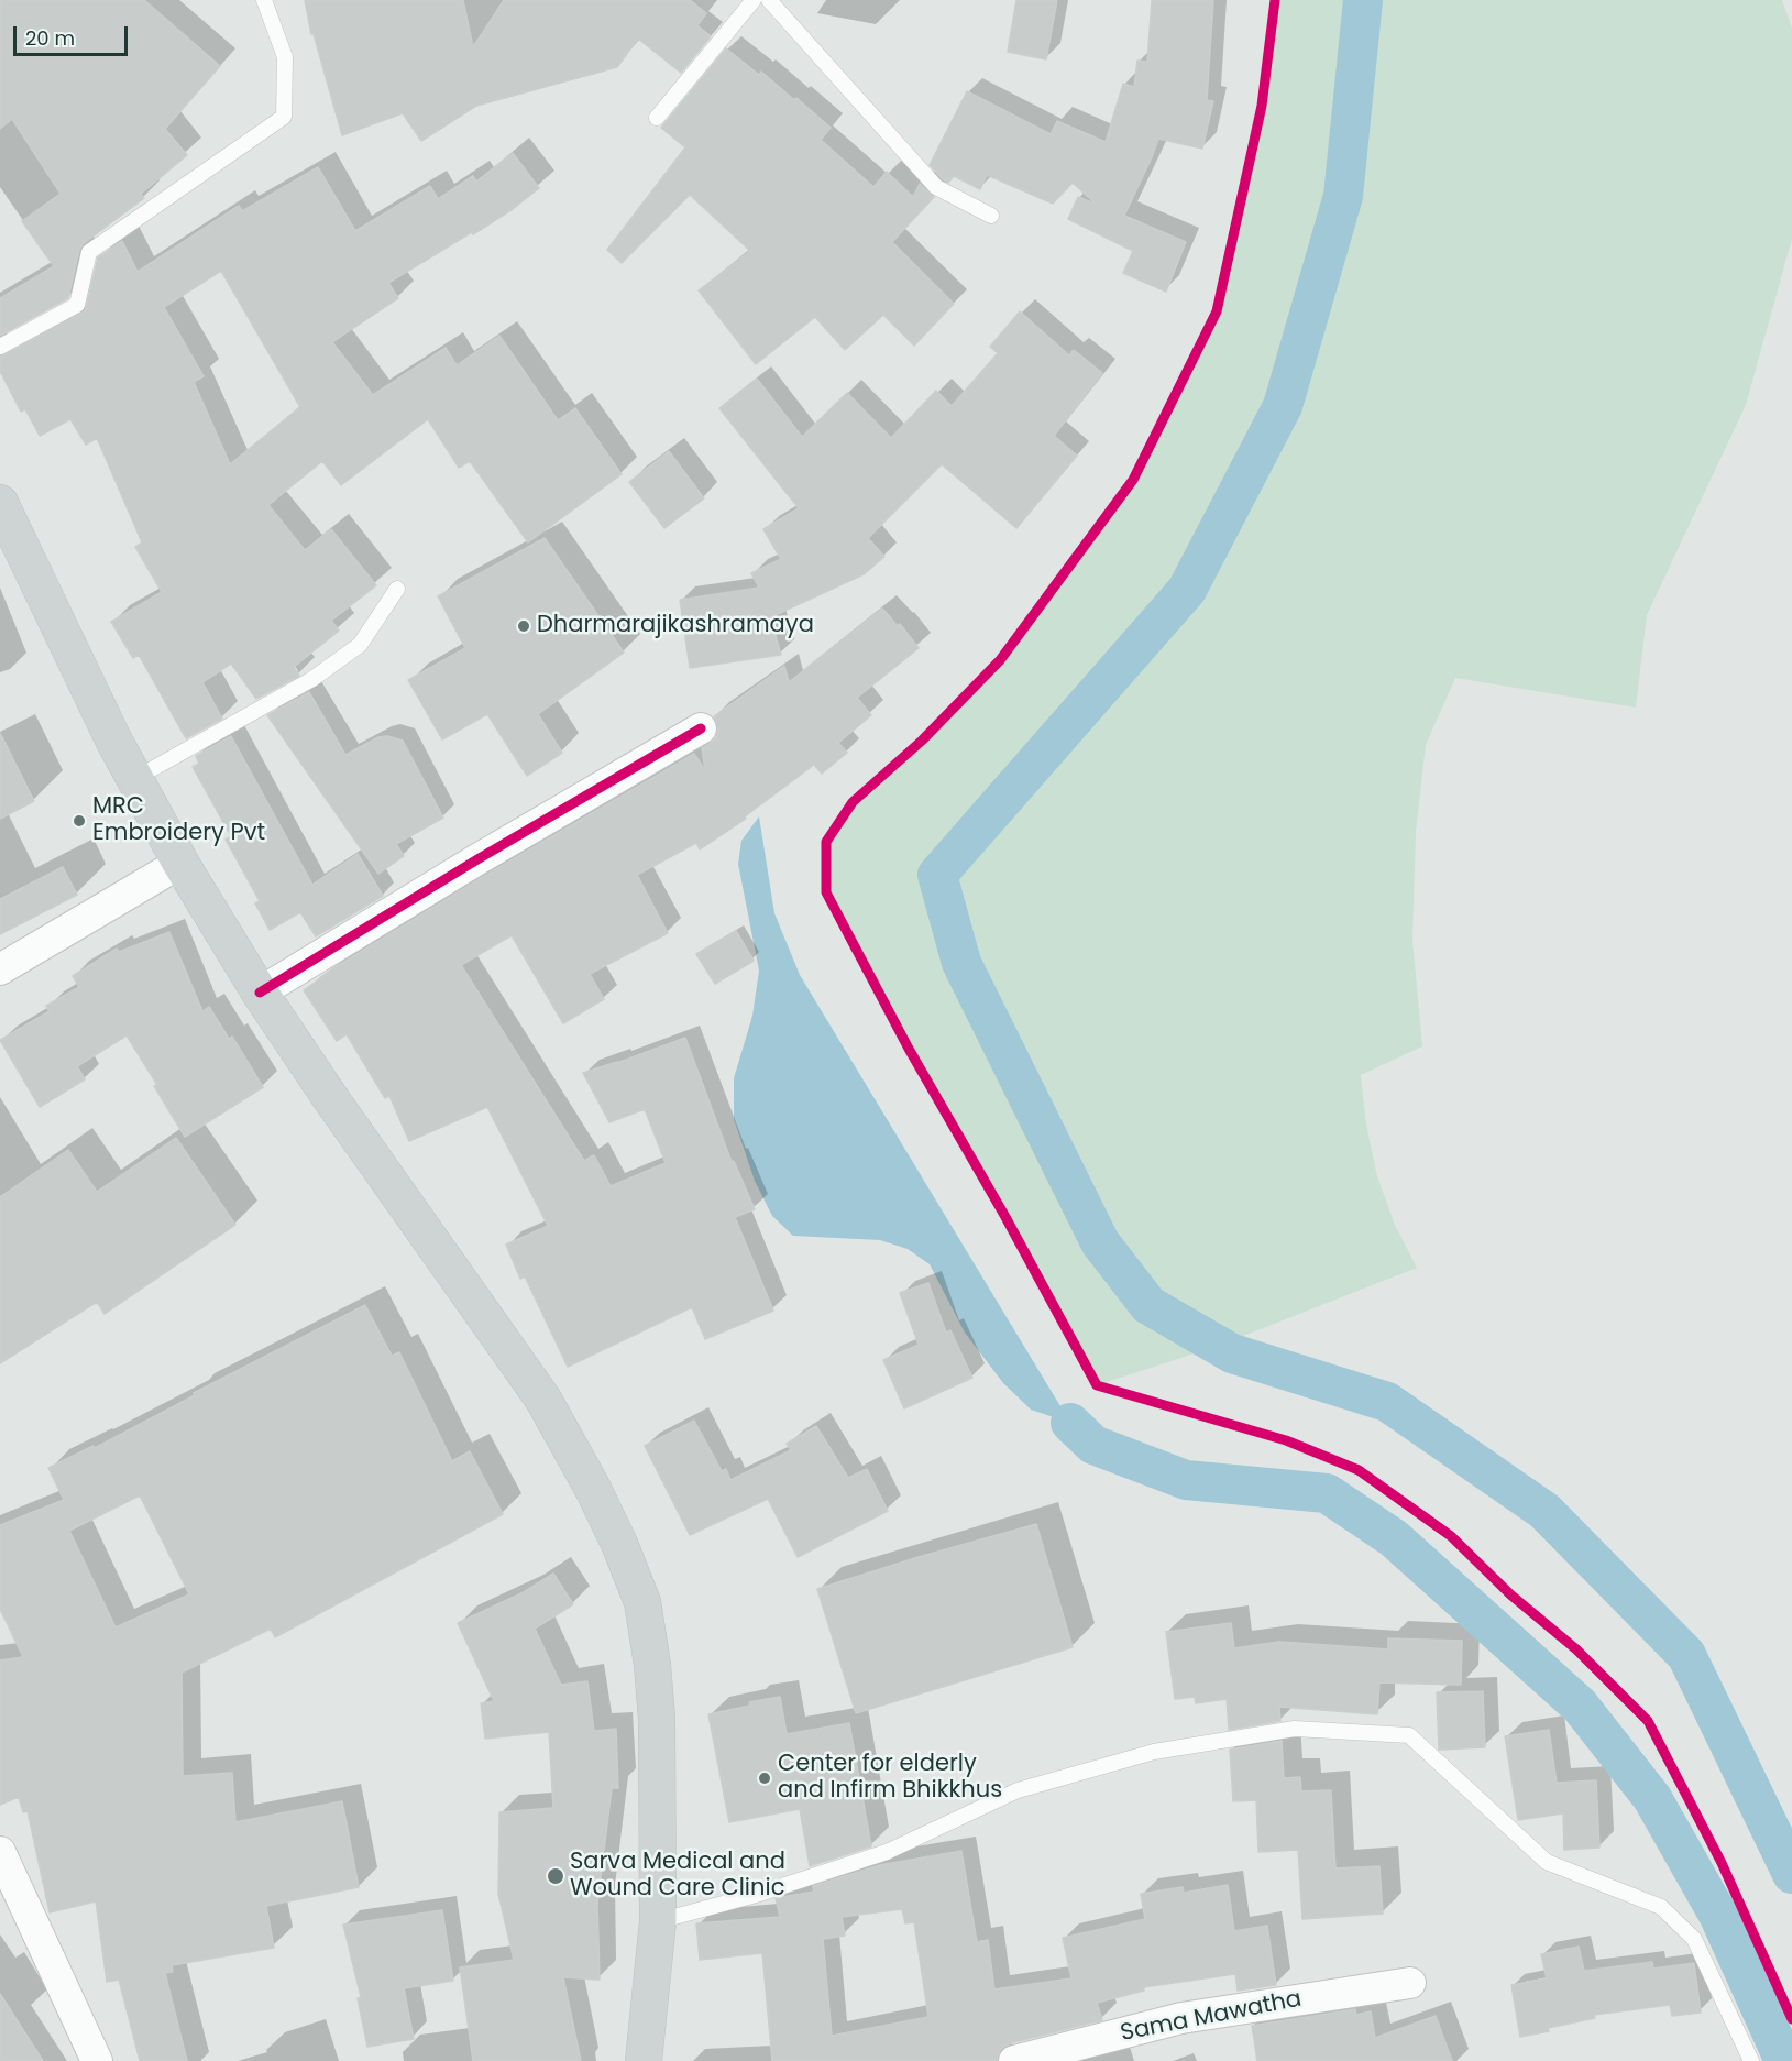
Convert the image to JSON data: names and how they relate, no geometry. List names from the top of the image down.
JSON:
{
  "streets": {
    "street": ["Sama Mawatha"]
  },
  "places": [
    "Dharmarajikashramaya",
    "MRC Embroidery Pvt",
    "Center for elderly and Infirm Bhikkhus",
    "Sarva Medical and Wound Care Clinic"
  ],
  "scale_bar": "20 m"
}
